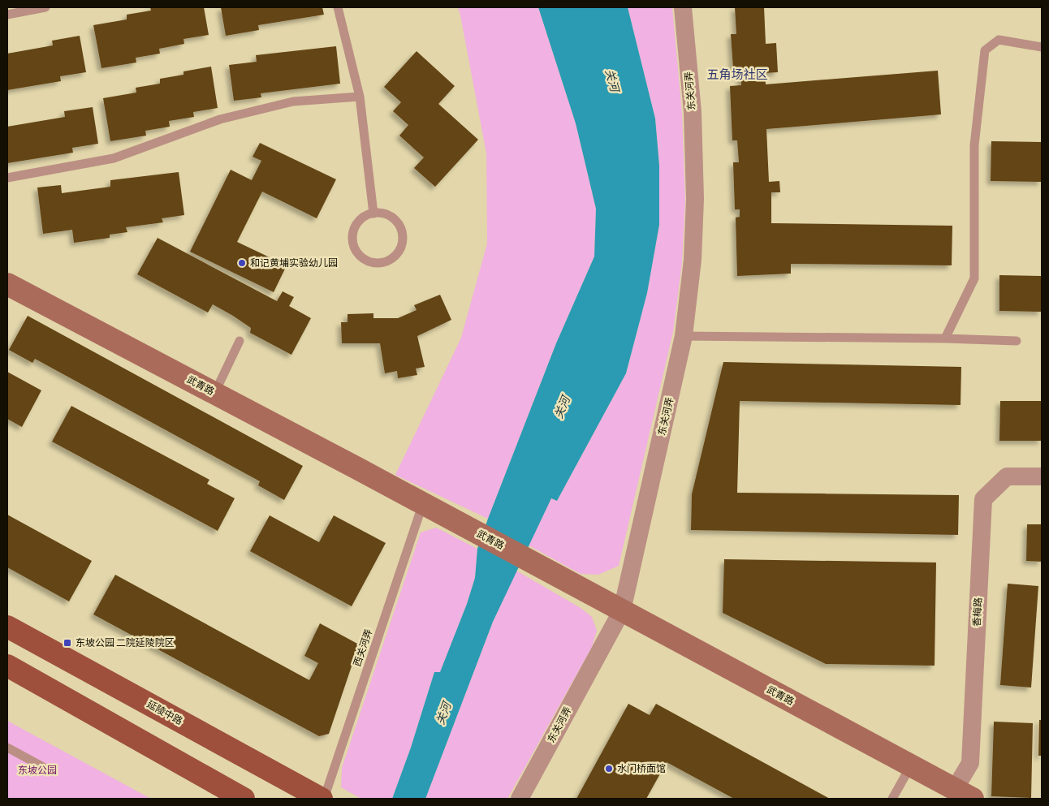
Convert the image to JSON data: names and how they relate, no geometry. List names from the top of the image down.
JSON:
{
  "streets": {
    "main road": ["延陵中路"],
    "street": ["东关河弄", "武青路", "香梅路"],
    "lane": ["西关河弄"]
  },
  "crossings": [
    ["东关河弄", "武青路"],
    ["武青路", "香梅路"],
    ["武青路", "西关河弄"],
    ["西关河弄", "延陵中路"]
  ],
  "districts": ["五角场社区"],
  "water": ["关河"],
  "parks": ["东坡公园"],
  "places": {
    "other": ["和记黄埔实验幼儿园", "水门桥面馆"],
    "transit": ["东坡公园 二院延陵院区"]
  }
}
